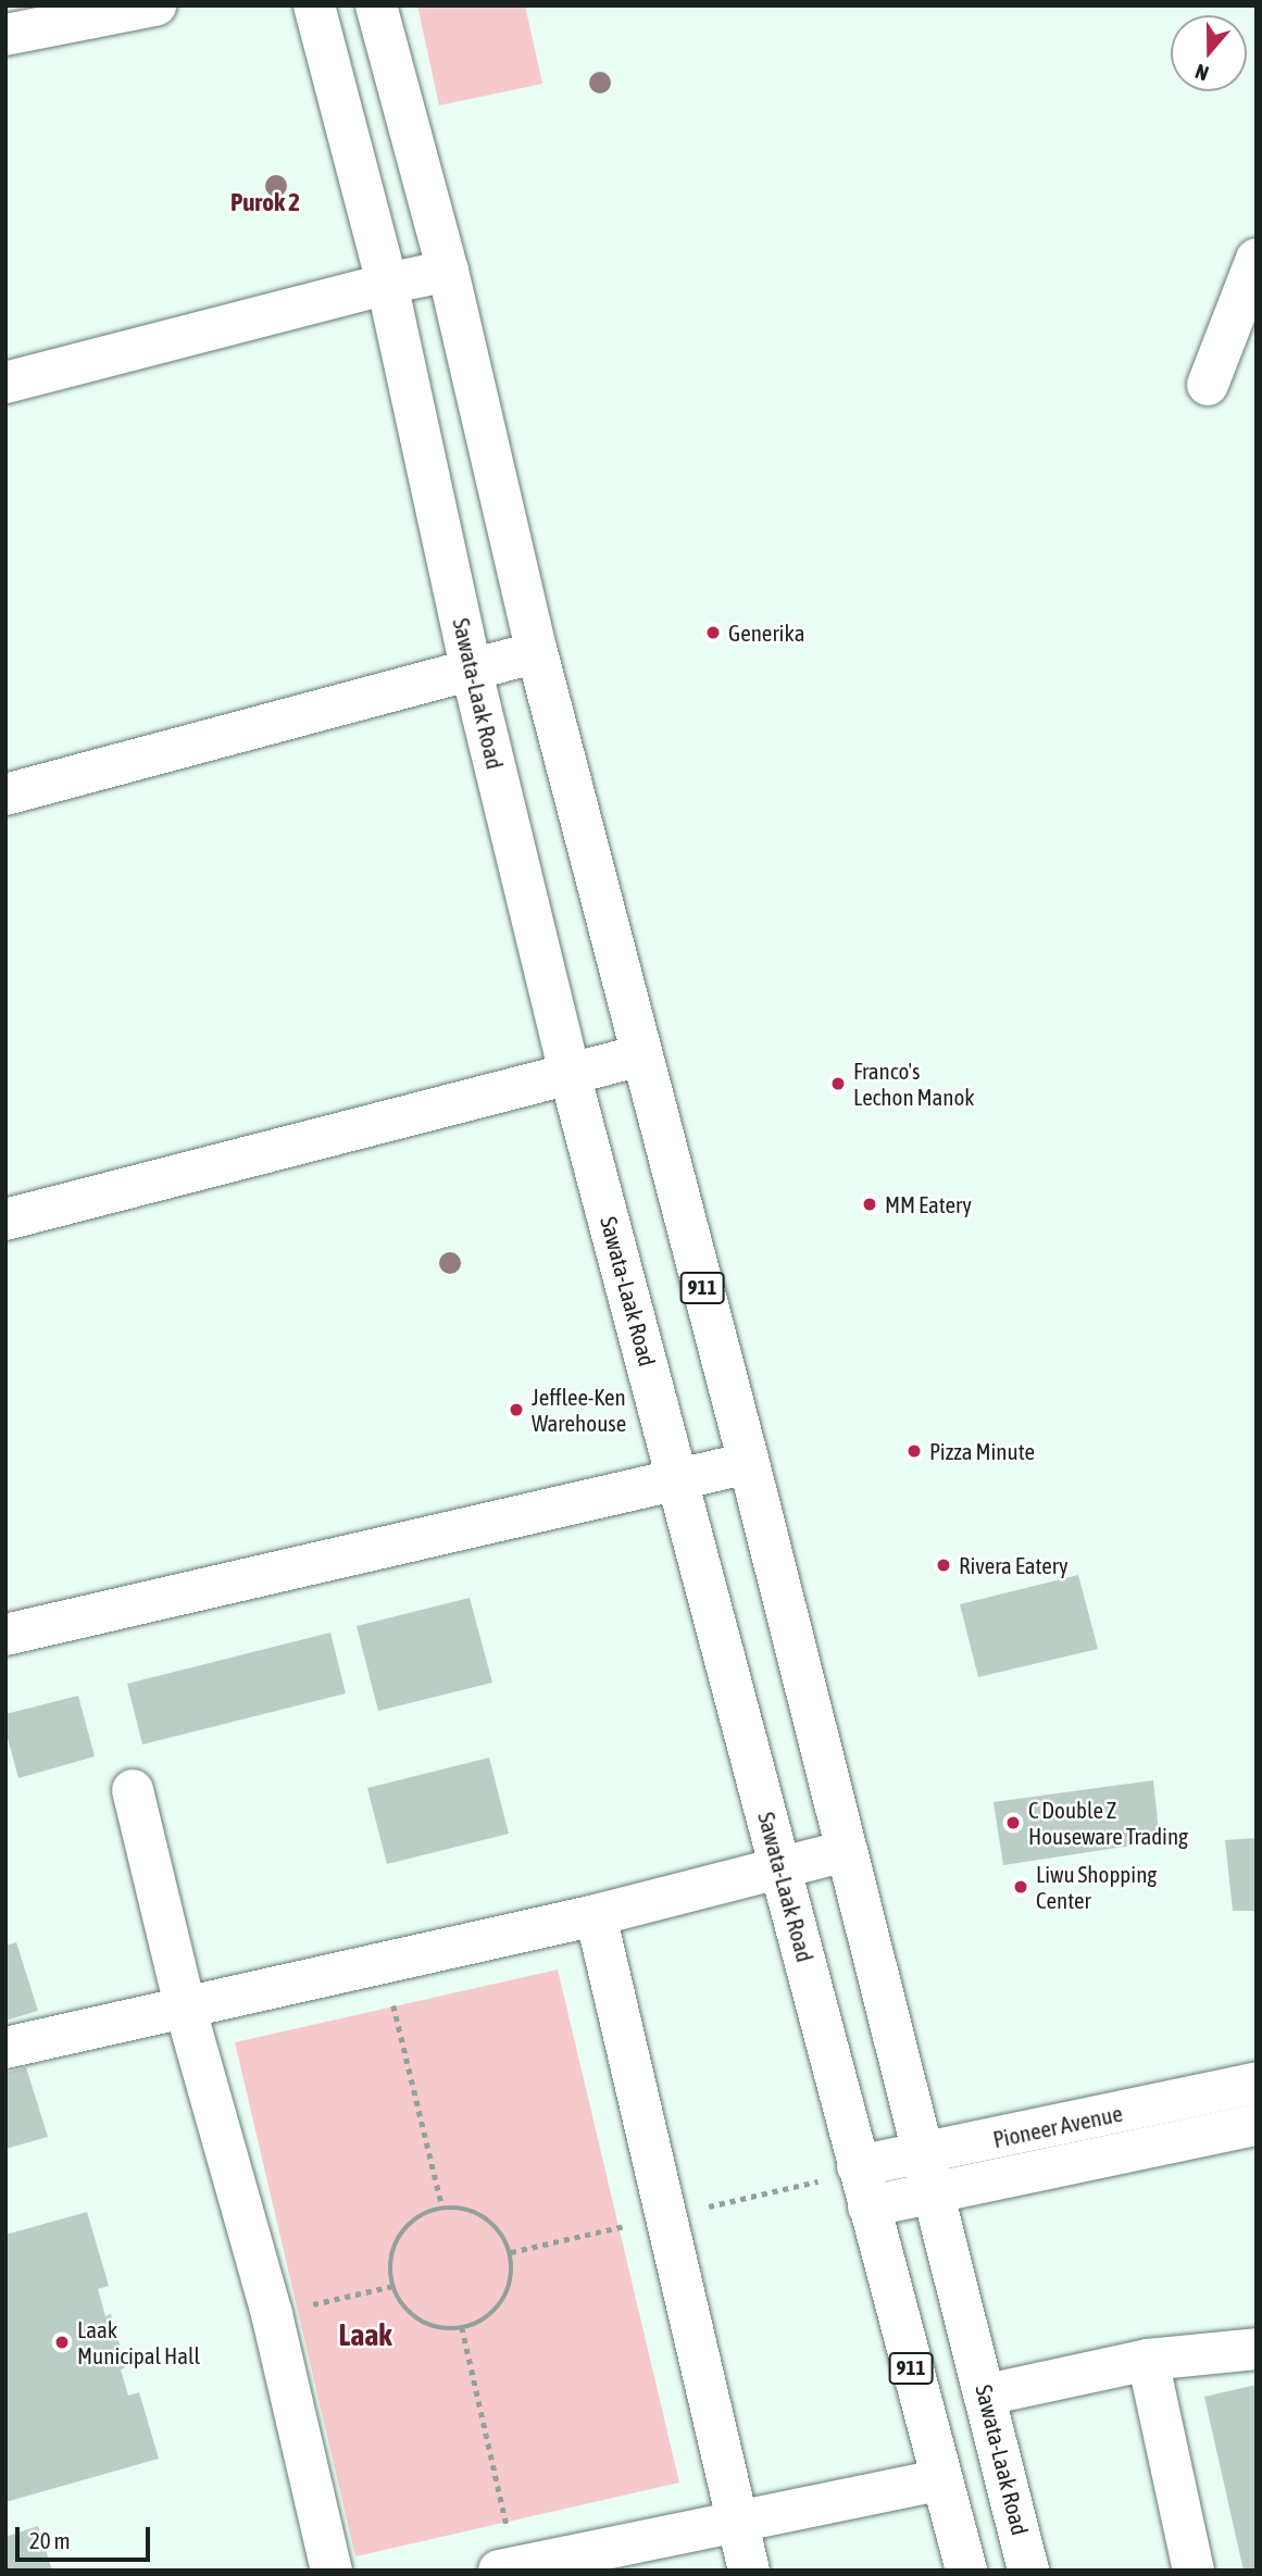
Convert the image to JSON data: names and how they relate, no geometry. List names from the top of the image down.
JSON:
{
  "streets": {
    "main road": ["Sawata-Laak Road", "911", "Pioneer Avenue"]
  },
  "crossings": [
    ["Sawata-Laak Road", "Pioneer Avenue"]
  ],
  "districts": ["Purok 2", "Laak"],
  "places": [
    "Generika",
    "Franco's Lechon Manok",
    "MM Eatery",
    "Jefflee-Ken Warehouse",
    "Pizza Minute",
    "Rivera Eatery",
    "C Double Z Houseware Trading",
    "Liwu Shopping Center",
    "Laak Municipal Hall"
  ],
  "scale_bar": "20 m",
  "north": "bottom"
}
